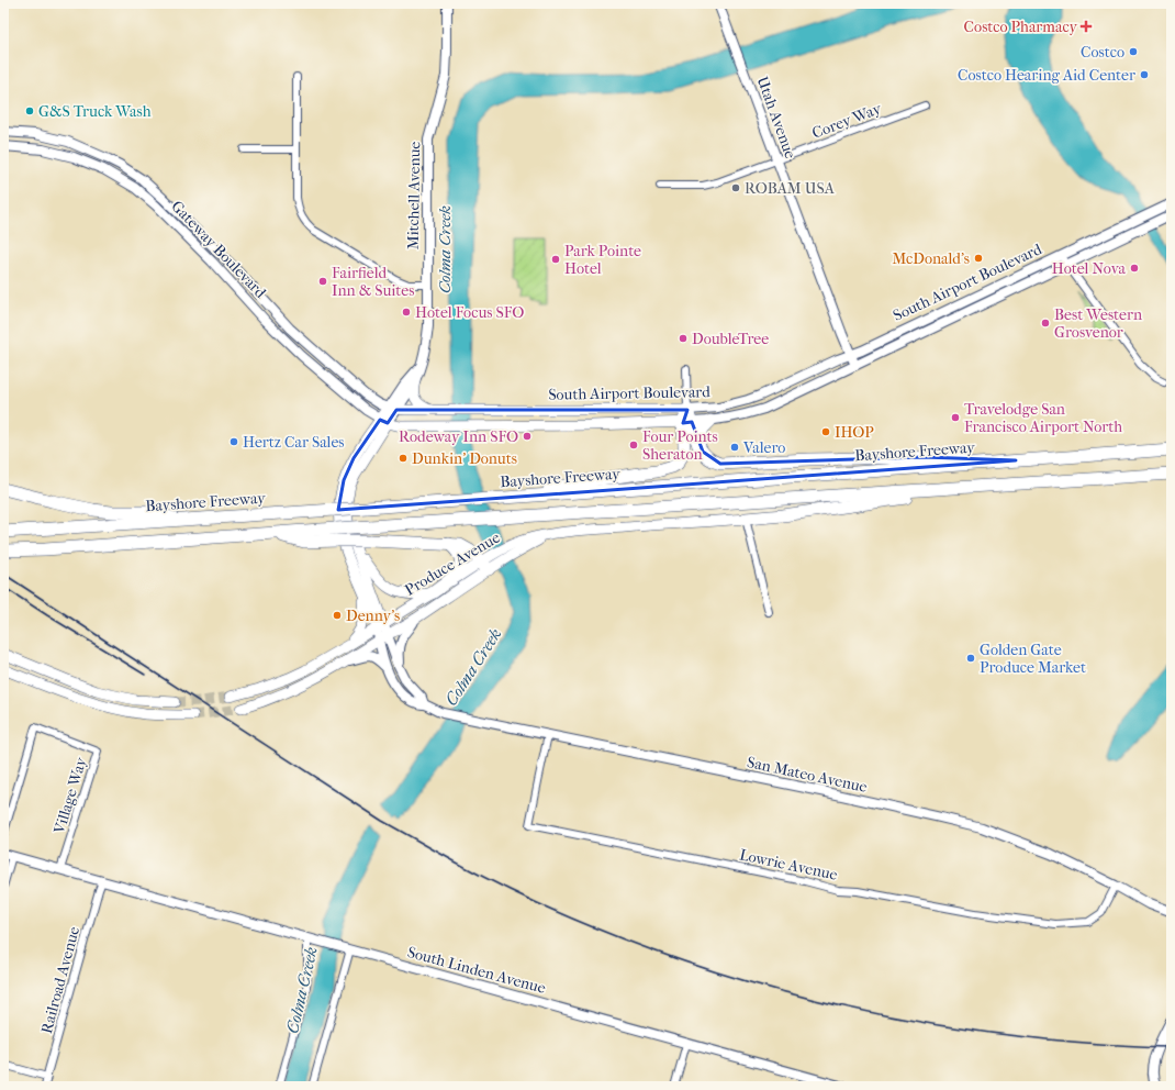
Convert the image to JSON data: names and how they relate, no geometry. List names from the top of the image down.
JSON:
{
  "streets": {
    "highway": ["Bayshore Freeway"],
    "main road": ["South Airport Boulevard", "Produce Avenue"],
    "street": [
      "Utah Avenue",
      "Corey Way",
      "Mitchell Avenue",
      "Gateway Boulevard",
      "San Mateo Avenue",
      "Village Way",
      "Lowrie Avenue",
      "South Linden Avenue",
      "Railroad Avenue"
    ]
  },
  "crossings": [
    ["Utah Avenue", "Corey Way"],
    ["Utah Avenue", "South Airport Boulevard"],
    ["Mitchell Avenue", "Gateway Boulevard"],
    ["Mitchell Avenue", "South Airport Boulevard"],
    ["Gateway Boulevard", "South Airport Boulevard"],
    ["Produce Avenue", "San Mateo Avenue"],
    ["San Mateo Avenue", "Lowrie Avenue"],
    ["Village Way", "South Linden Avenue"],
    ["South Linden Avenue", "Railroad Avenue"]
  ],
  "water": ["Colma Creek"],
  "places": {
    "health": ["Costco Pharmacy"],
    "other": [
      "Costco",
      "Costco Hearing Aid Center",
      "G&S Truck Wash",
      "ROBAM USA",
      "McDonald's",
      "Park Pointe Hotel",
      "Hotel Nova",
      "Fairfield Inn & Suites",
      "Hotel Focus SFO",
      "Best Western Grosvenor",
      "DoubleTree",
      "Travelodge San Francisco Airport North",
      "IHOP",
      "Rodeway Inn SFO",
      "Hertz Car Sales",
      "Four Points Sheraton",
      "Valero",
      "Dunkin' Donuts",
      "Denny's",
      "Golden Gate Produce Market"
    ]
  }
}
